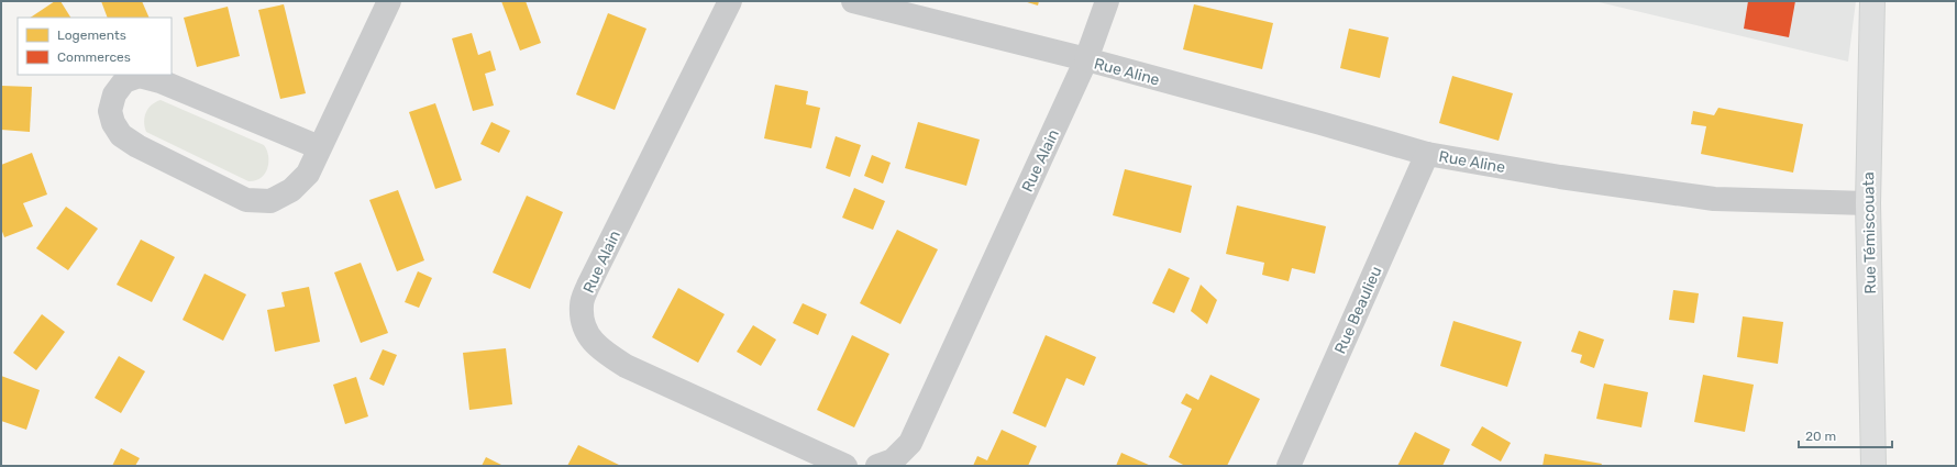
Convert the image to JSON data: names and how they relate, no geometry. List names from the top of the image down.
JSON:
{
  "streets": {
    "main road": ["Rue Témiscouata"],
    "street": ["Rue Aline", "Rue Alain", "Rue Beaulieu"]
  },
  "crossings": [
    ["Rue Aline", "Rue Alain"],
    ["Rue Aline", "Rue Témiscouata"],
    ["Rue Aline", "Rue Beaulieu"]
  ],
  "legend": ["Logements", "Commerces"],
  "scale_bar": "20 m"
}
